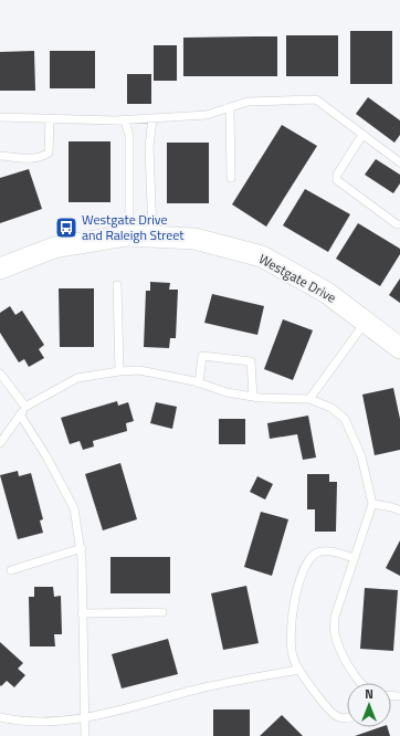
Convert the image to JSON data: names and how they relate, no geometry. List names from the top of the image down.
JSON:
{
  "streets": {
    "street": ["Westgate Drive"]
  },
  "places": {
    "bus stop": ["Westgate Drive and Raleigh Street"]
  },
  "north": "top"
}
